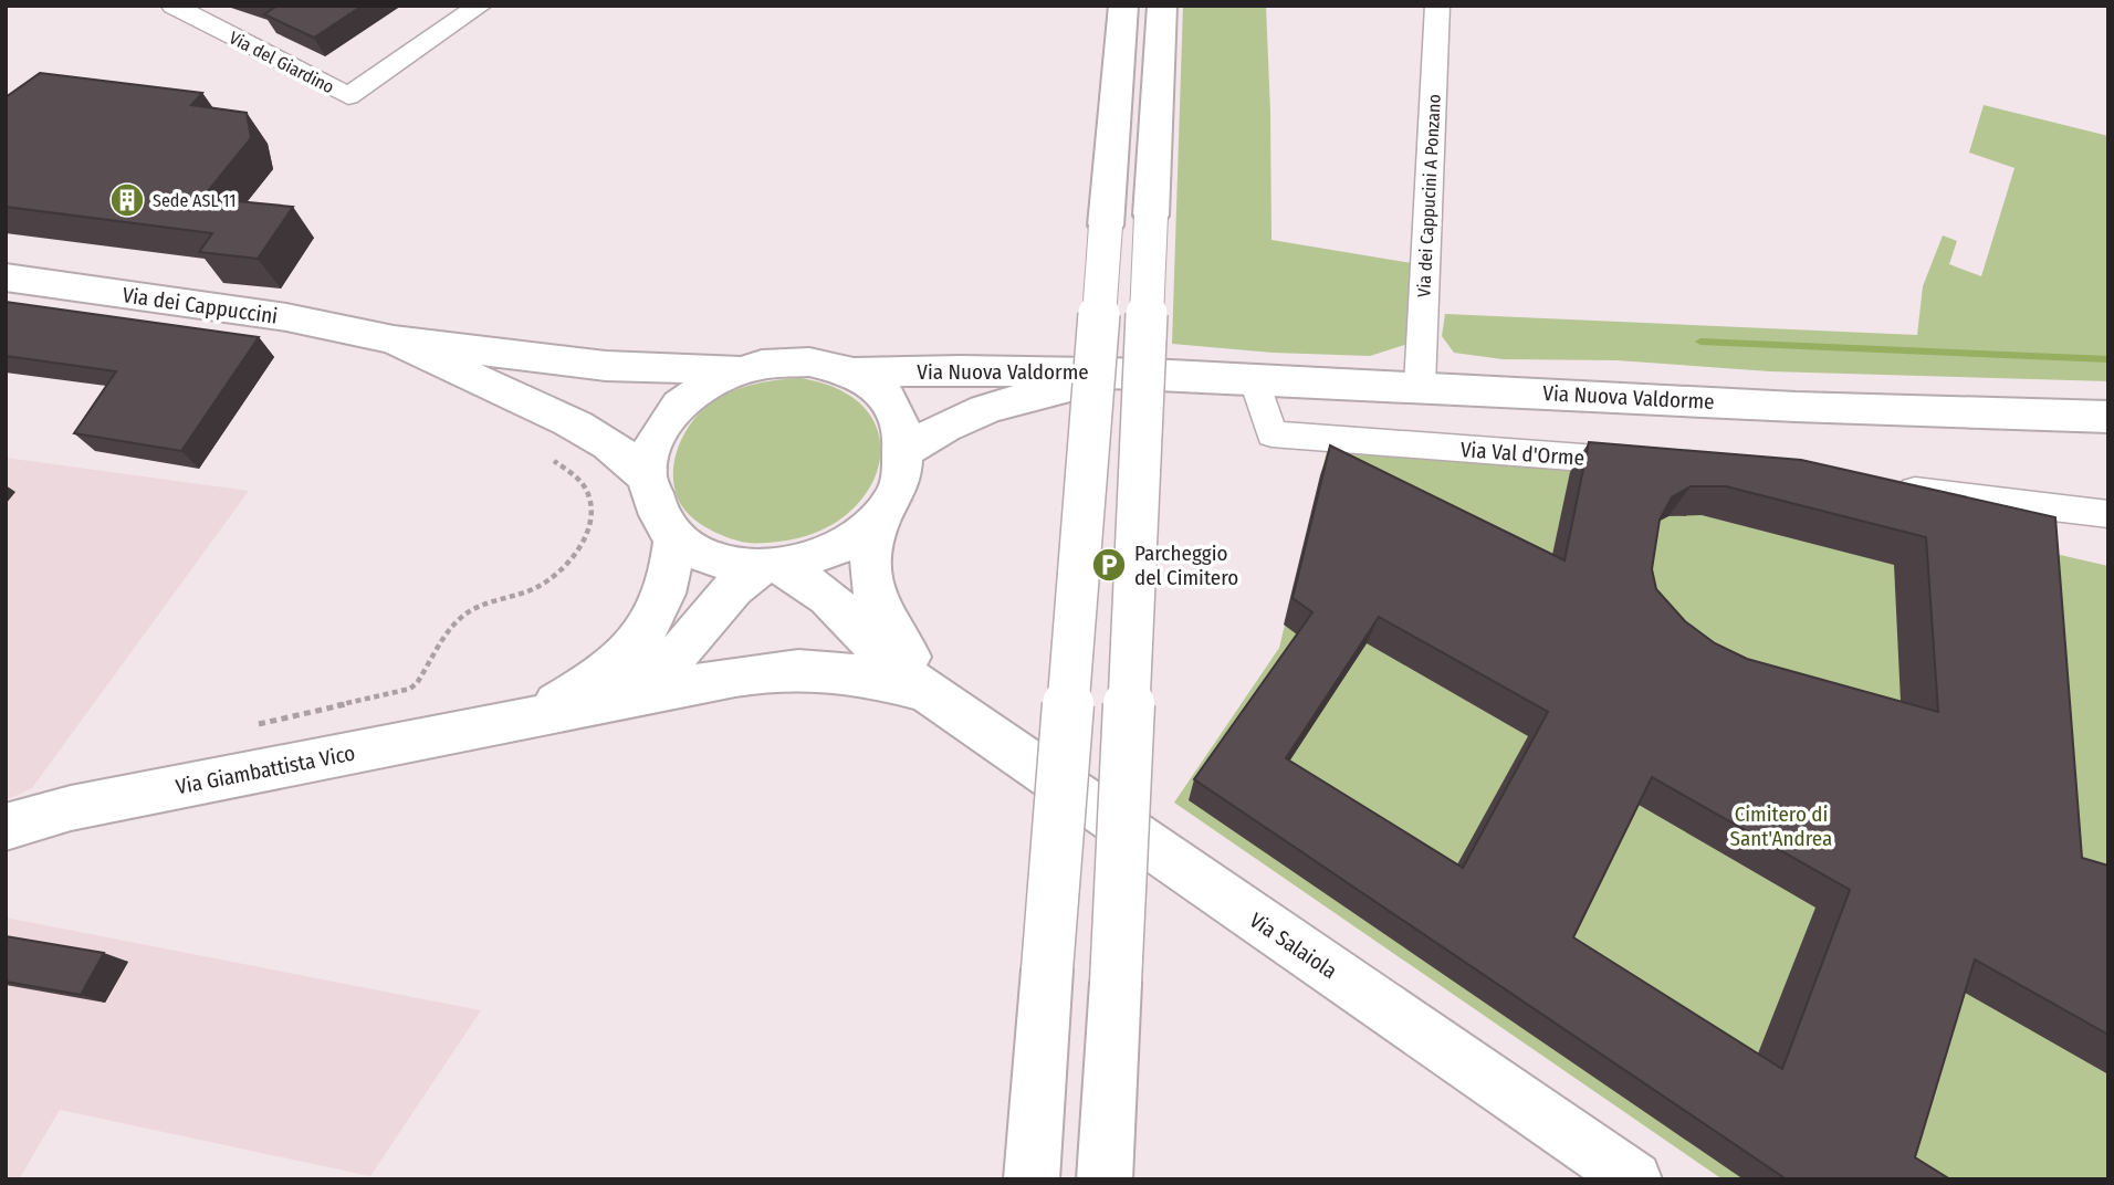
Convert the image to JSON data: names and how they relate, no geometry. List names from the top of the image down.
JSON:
{
  "streets": {
    "main road": [
      "Via dei Cappuccini",
      "Via Nuova Valdorme",
      "Via Giambattista Vico",
      "Via Salaiola"
    ],
    "street": ["Via del Giardino", "Via dei Cappucini A Ponzano", "Via Val d'Orme"]
  },
  "crossings": [
    ["Via dei Cappucini A Ponzano", "Via Nuova Valdorme"],
    ["Via dei Cappuccini", "Via Nuova Valdorme"],
    ["Via dei Cappuccini", "Via Giambattista Vico"],
    ["Via dei Cappuccini", "Via Salaiola"],
    ["Via Nuova Valdorme", "Via Val d'Orme"],
    ["Via Nuova Valdorme", "Via Giambattista Vico"],
    ["Via Nuova Valdorme", "Via Salaiola"],
    ["Via Giambattista Vico", "Via Salaiola"]
  ],
  "parks": ["Cimitero di Sant'Andrea"],
  "places": {
    "building": ["Sede ASL 11"],
    "parking": ["Parcheggio del Cimitero"]
  }
}
